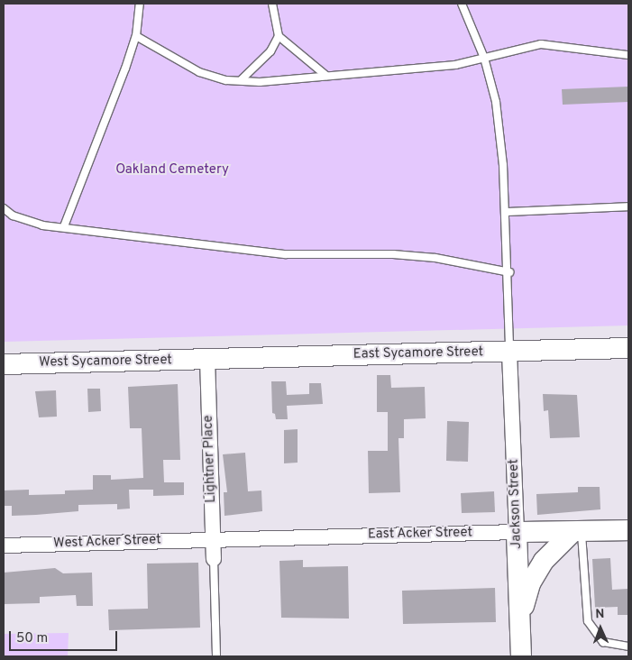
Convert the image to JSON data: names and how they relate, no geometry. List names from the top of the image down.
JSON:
{
  "streets": {
    "street": [
      "East Sycamore Street",
      "West Sycamore Street",
      "Lightner Place",
      "Jackson Street",
      "East Acker Street",
      "West Acker Street"
    ]
  },
  "crossings": [
    ["East Sycamore Street", "West Sycamore Street"],
    ["East Sycamore Street", "Lightner Place"],
    ["East Sycamore Street", "Jackson Street"],
    ["West Sycamore Street", "Lightner Place"],
    ["Lightner Place", "East Acker Street"],
    ["Lightner Place", "West Acker Street"],
    ["Jackson Street", "East Acker Street"],
    ["East Acker Street", "West Acker Street"]
  ],
  "parks": ["Oakland Cemetery"],
  "scale_bar": "50 m",
  "north": "top"
}
